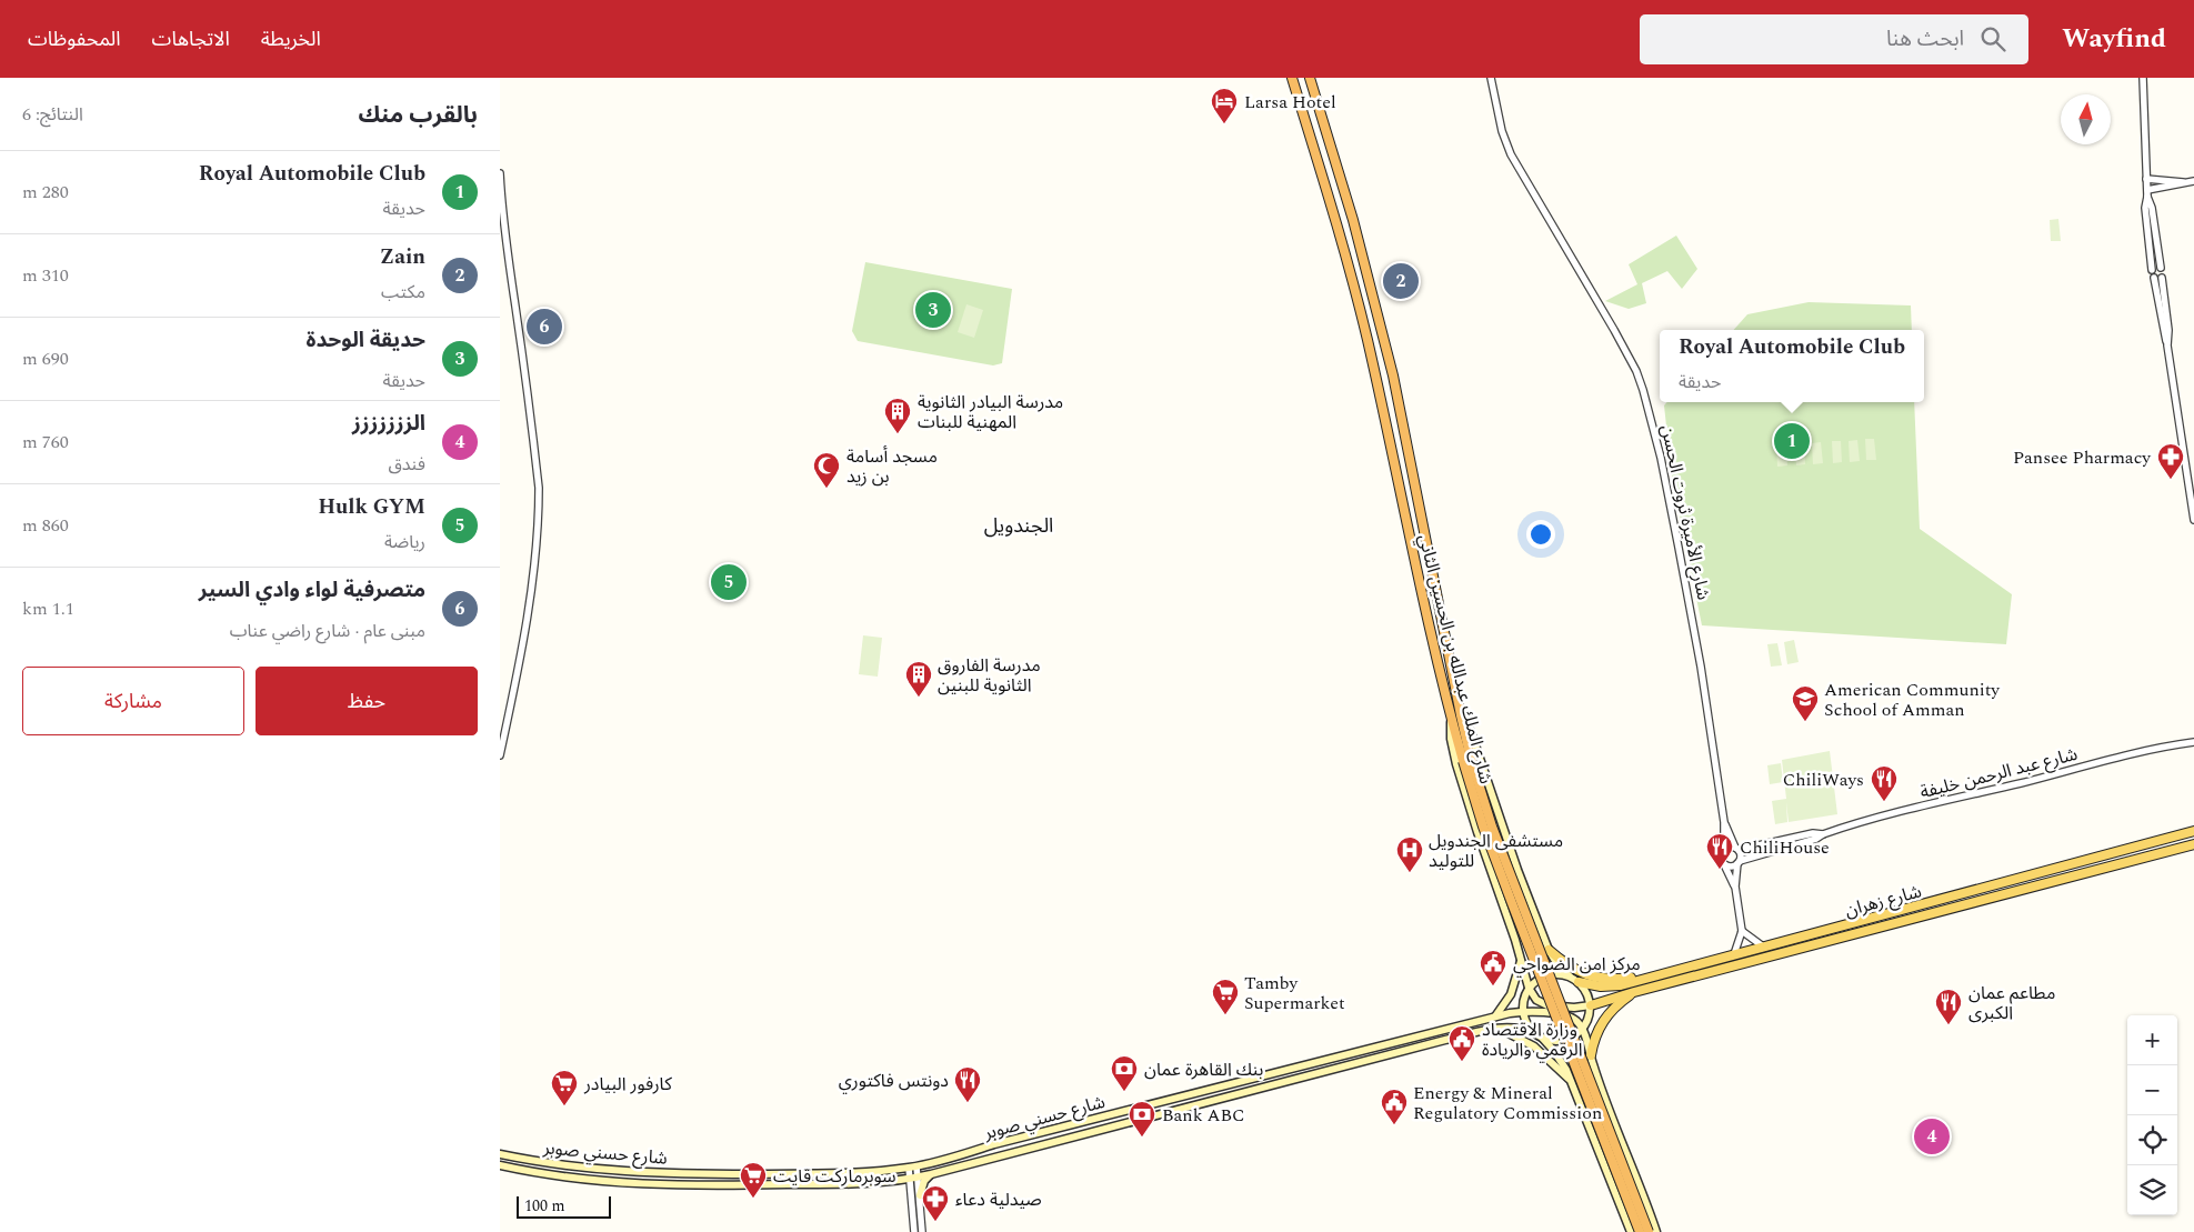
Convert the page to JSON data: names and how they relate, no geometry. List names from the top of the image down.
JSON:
{
  "streets": {
    "highway": ["شارع الملك عبدالله بن الحسين الثاني"],
    "main road": ["شارع زهران", "شارع حسني صوبر"],
    "street": ["شارع الأميرة ثروت الحسن", "شارع عبد الرحمن خليفة"]
  },
  "crossings": [
    ["شارع الأميرة ثروت الحسن", "شارع عبد الرحمن خليفة"]
  ],
  "districts": ["الجندويل"],
  "places": {
    "hotel": ["Larsa Hotel"],
    "building": ["مدرسة البيادر الثانوية المهنية للبنات", "مدرسة الفاروق الثانوية للبنين"],
    "pharmacy": ["Pansee Pharmacy", "صيدلية دعاء"],
    "mosque": ["مسجد أسامة بن زيد"],
    "school or university": ["American Community School of Amman"],
    "restaurant": [
      "ChiliWays",
      "ChiliHouse",
      "مطاعم عمان الكبرى",
      "دونتس فاكتوري"
    ],
    "hospital": ["مستشفى الجندويل للتوليد"],
    "public building": ["مركز امن الضواحي", "وزارة الاقتصاد الرقمي والريادة", "Energy & Mineral Regulatory Commission"],
    "supermarket": ["Tamby Supermarket", "كارفور البيادر", "سوبرماركت قايت"],
    "bank": ["بنك القاهرة عمان", "Bank ABC"]
  },
  "scale_bar": "100 m",
  "north": "top",
  "page": {
    "header": "Wayfind",
    "search": "ابحث هنا",
    "nav": ["الخريطة", "الاتجاهات", "المحفوظات"],
    "heading": ["بالقرب منك", "النتائج: 6"],
    "list": [
      {
        "mark": "1",
        "name": "Royal Automobile Club",
        "note": "حديقة",
        "value": "280 m"
      },
      {
        "mark": "2",
        "name": "Zain",
        "note": "مكتب",
        "value": "310 m"
      },
      {
        "mark": "3",
        "name": "حديقة الوحدة",
        "note": "حديقة",
        "value": "690 m"
      },
      {
        "mark": "4",
        "name": "الززززززز",
        "note": "فندق",
        "value": "760 m"
      },
      {
        "mark": "5",
        "name": "Hulk GYM",
        "note": "رياضة",
        "value": "860 m"
      },
      {
        "mark": "6",
        "name": "متصرفية لواء وادي السير",
        "note": "مبنى عام · شارع راضي عناب",
        "value": "1.1 km"
      }
    ],
    "pins": [
      "2",
      "3",
      "6",
      "1",
      "5",
      "4"
    ],
    "popup": ["Royal Automobile Club", "حديقة"],
    "buttons": ["حفظ", "مشاركة"],
    "map_buttons": ["+", "−"],
    "scale": "100 m"
  }
}
